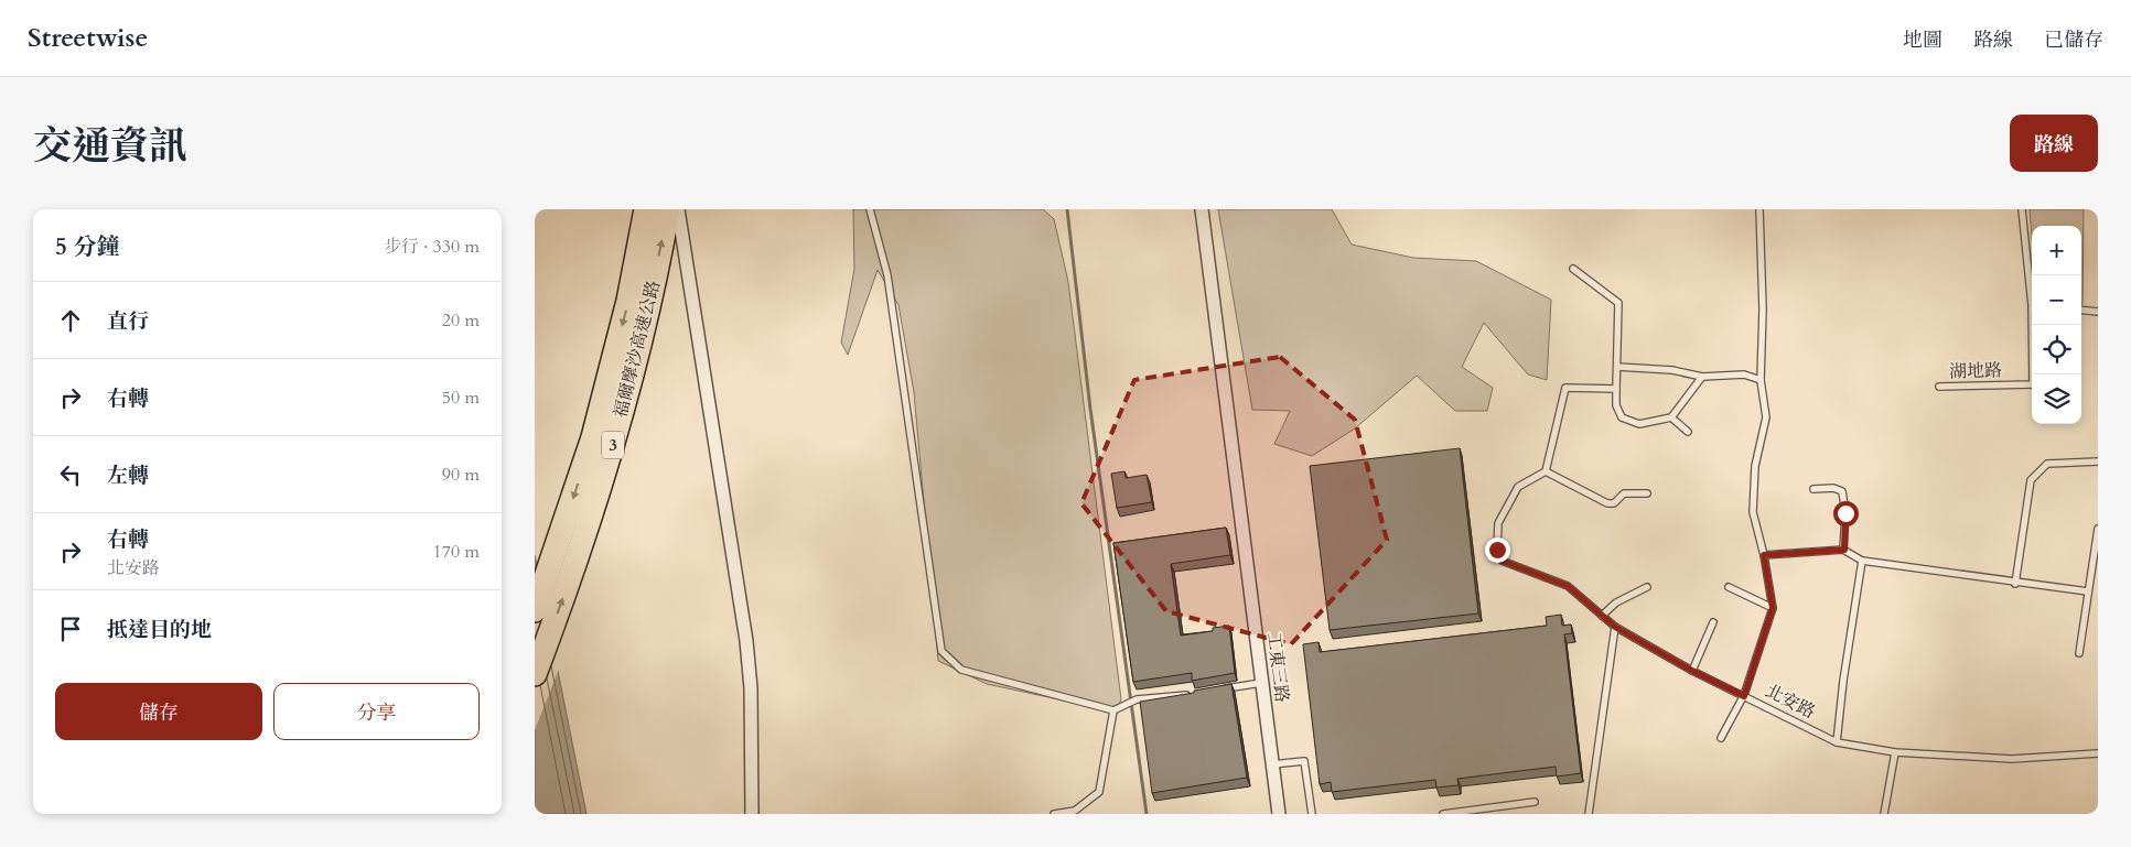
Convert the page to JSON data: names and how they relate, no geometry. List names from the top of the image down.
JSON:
{
  "streets": {
    "highway": ["福爾摩沙高速公路", "3"],
    "street": ["工東三路"],
    "lane": ["湖地路", "北安路"]
  },
  "page": {
    "header": "Streetwise",
    "nav": ["地圖", "路線", "已儲存"],
    "title": "交通資訊",
    "buttons": [
      "路線",
      ["儲存", "分享"]
    ],
    "heading": ["5 分鐘", "步行 · 330 m"],
    "map_buttons": ["+", "−"],
    "list": [
      ["直行", "20 m"],
      ["右轉", "50 m"],
      ["左轉", "90 m"],
      ["右轉", "北安路", "170 m"],
      "抵達目的地"
    ]
  }
}
